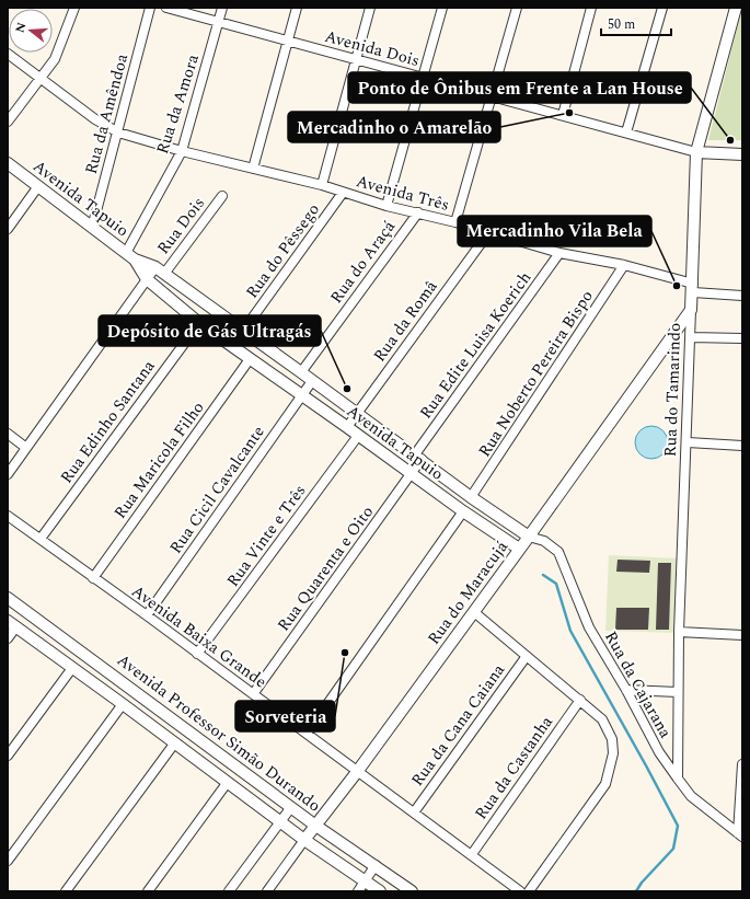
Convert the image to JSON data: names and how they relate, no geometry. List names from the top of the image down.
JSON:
{
  "streets": {
    "street": [
      "Avenida Dois",
      "Rua da Amora",
      "Rua da Amêndoa",
      "Avenida Três",
      "Avenida Tapuio",
      "Rua Dois",
      "Rua do Pêssego",
      "Rua do Araçá",
      "Rua da Româ",
      "Rua Edite Luisa Koerich",
      "Rua Noberto Pereira Bispo",
      "Rua do Tamarindo",
      "Rua Edinho Santana",
      "Rua Maricola Filho",
      "Rua Cicil Cavalcante",
      "Rua Vinte e Três",
      "Rua Quarenta e Oito",
      "Rua do Maracujá",
      "Avenida Baixa Grande",
      "Rua da Cajarana",
      "Rua da Cana Caiana",
      "Avenida Professor Simão Durando",
      "Rua da Castanha"
    ]
  },
  "crossings": [
    ["Avenida Dois", "Rua da Amora"],
    ["Avenida Dois", "Rua do Tamarindo"],
    ["Rua da Amora", "Avenida Três"],
    ["Rua da Amora", "Avenida Tapuio"],
    ["Rua da Amêndoa", "Avenida Três"],
    ["Rua da Amêndoa", "Avenida Tapuio"],
    ["Avenida Três", "Rua do Pêssego"],
    ["Avenida Três", "Rua do Araçá"],
    ["Avenida Três", "Rua da Româ"],
    ["Avenida Três", "Rua Edite Luisa Koerich"],
    ["Avenida Três", "Rua Noberto Pereira Bispo"],
    ["Avenida Três", "Rua do Tamarindo"],
    ["Avenida Tapuio", "Rua Dois"],
    ["Avenida Tapuio", "Rua do Pêssego"],
    ["Avenida Tapuio", "Rua do Araçá"],
    ["Avenida Tapuio", "Rua da Româ"],
    ["Avenida Tapuio", "Rua Edite Luisa Koerich"],
    ["Avenida Tapuio", "Rua Noberto Pereira Bispo"],
    ["Avenida Tapuio", "Rua Edinho Santana"],
    ["Avenida Tapuio", "Rua Maricola Filho"],
    ["Avenida Tapuio", "Rua Cicil Cavalcante"],
    ["Avenida Tapuio", "Rua Vinte e Três"],
    ["Avenida Tapuio", "Rua Quarenta e Oito"],
    ["Avenida Tapuio", "Rua do Maracujá"],
    ["Avenida Tapuio", "Rua da Cajarana"],
    ["Rua Edite Luisa Koerich", "Rua Quarenta e Oito"],
    ["Rua do Tamarindo", "Rua do Maracujá"],
    ["Rua do Tamarindo", "Rua da Cajarana"],
    ["Rua Edinho Santana", "Avenida Baixa Grande"],
    ["Rua Maricola Filho", "Avenida Baixa Grande"],
    ["Rua Cicil Cavalcante", "Avenida Baixa Grande"],
    ["Rua Vinte e Três", "Avenida Baixa Grande"],
    ["Rua Quarenta e Oito", "Avenida Baixa Grande"],
    ["Rua do Maracujá", "Avenida Baixa Grande"],
    ["Rua do Maracujá", "Rua da Cajarana"],
    ["Rua do Maracujá", "Avenida Professor Simão Durando"],
    ["Avenida Baixa Grande", "Rua da Cana Caiana"],
    ["Avenida Baixa Grande", "Rua da Castanha"]
  ],
  "places": [
    "Mercadinho o Amarelão",
    "Ponto de Ônibus em Frente a Lan House",
    "Mercadinho Vila Bela",
    "Depósito de Gás Ultragás",
    "Sorveteria"
  ],
  "scale_bar": "50 m",
  "north": "left"
}
